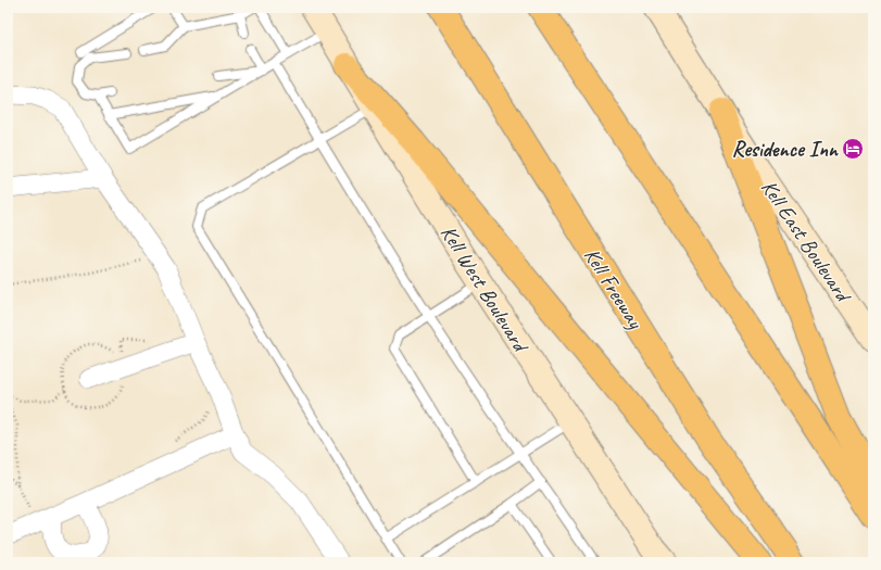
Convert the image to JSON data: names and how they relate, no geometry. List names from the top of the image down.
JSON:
{
  "streets": {
    "highway": ["Kell Freeway"],
    "main road": ["Kell East Boulevard", "Kell West Boulevard"]
  },
  "places": {
    "hotel": ["Residence Inn"]
  }
}
